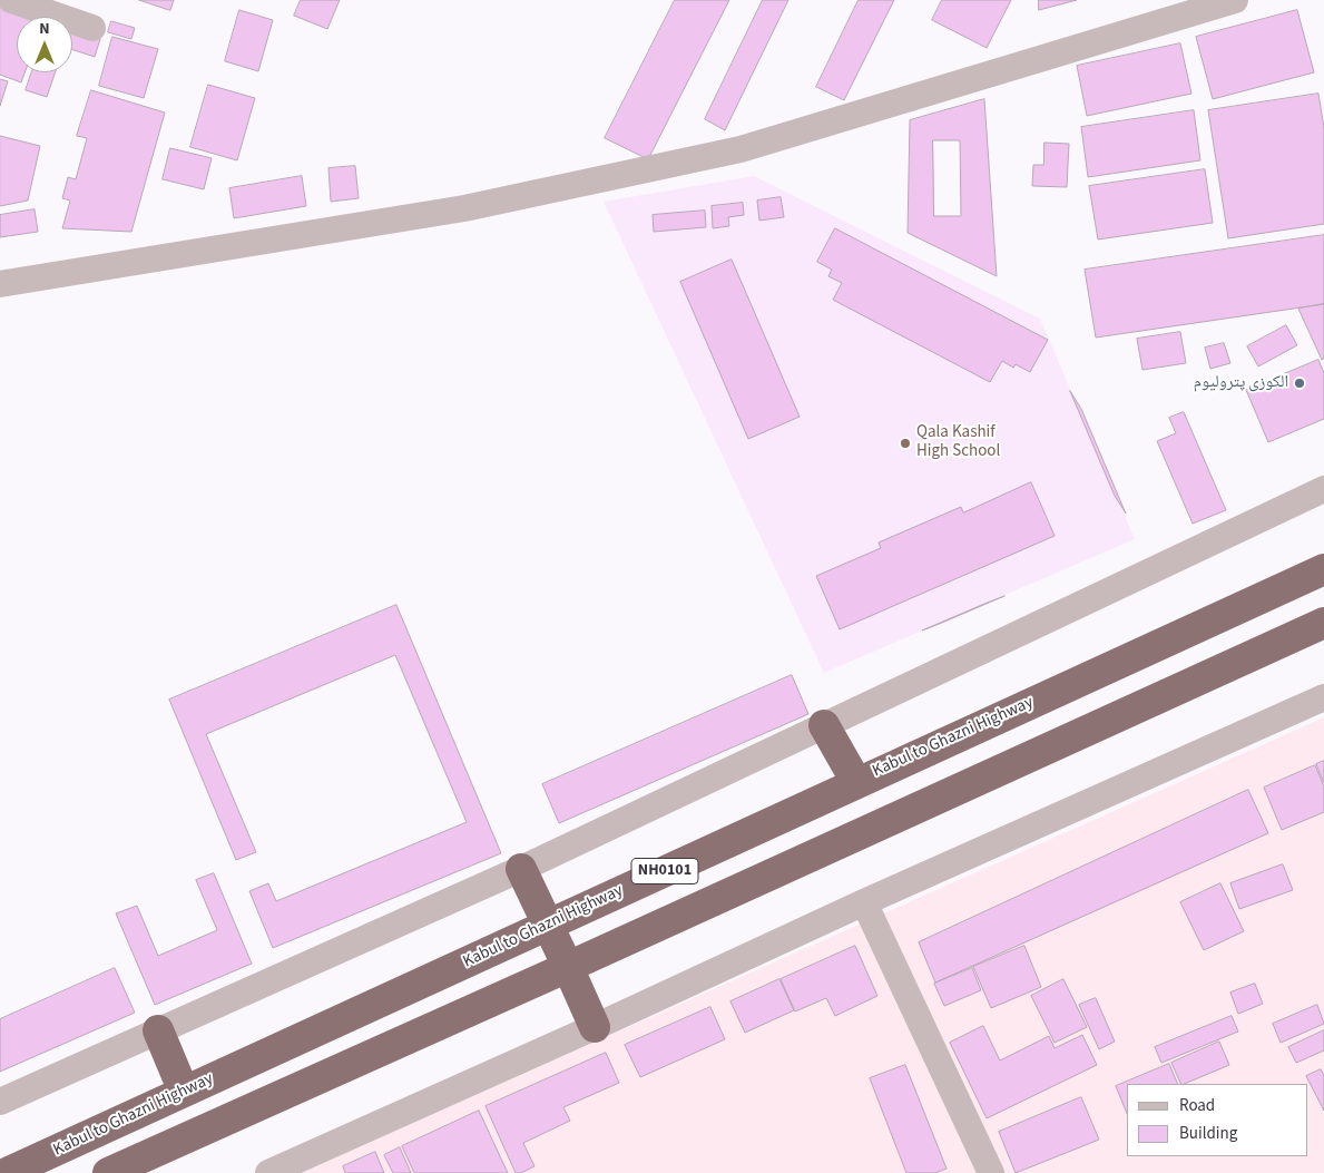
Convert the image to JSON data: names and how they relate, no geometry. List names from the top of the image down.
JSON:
{
  "streets": {
    "highway": ["Kabul to Ghazni Highway", "NH0101"]
  },
  "places": ["الکوزی پترولیوم", "Qala Kashif High School"],
  "legend": ["Road", "Building"],
  "north": "top"
}
